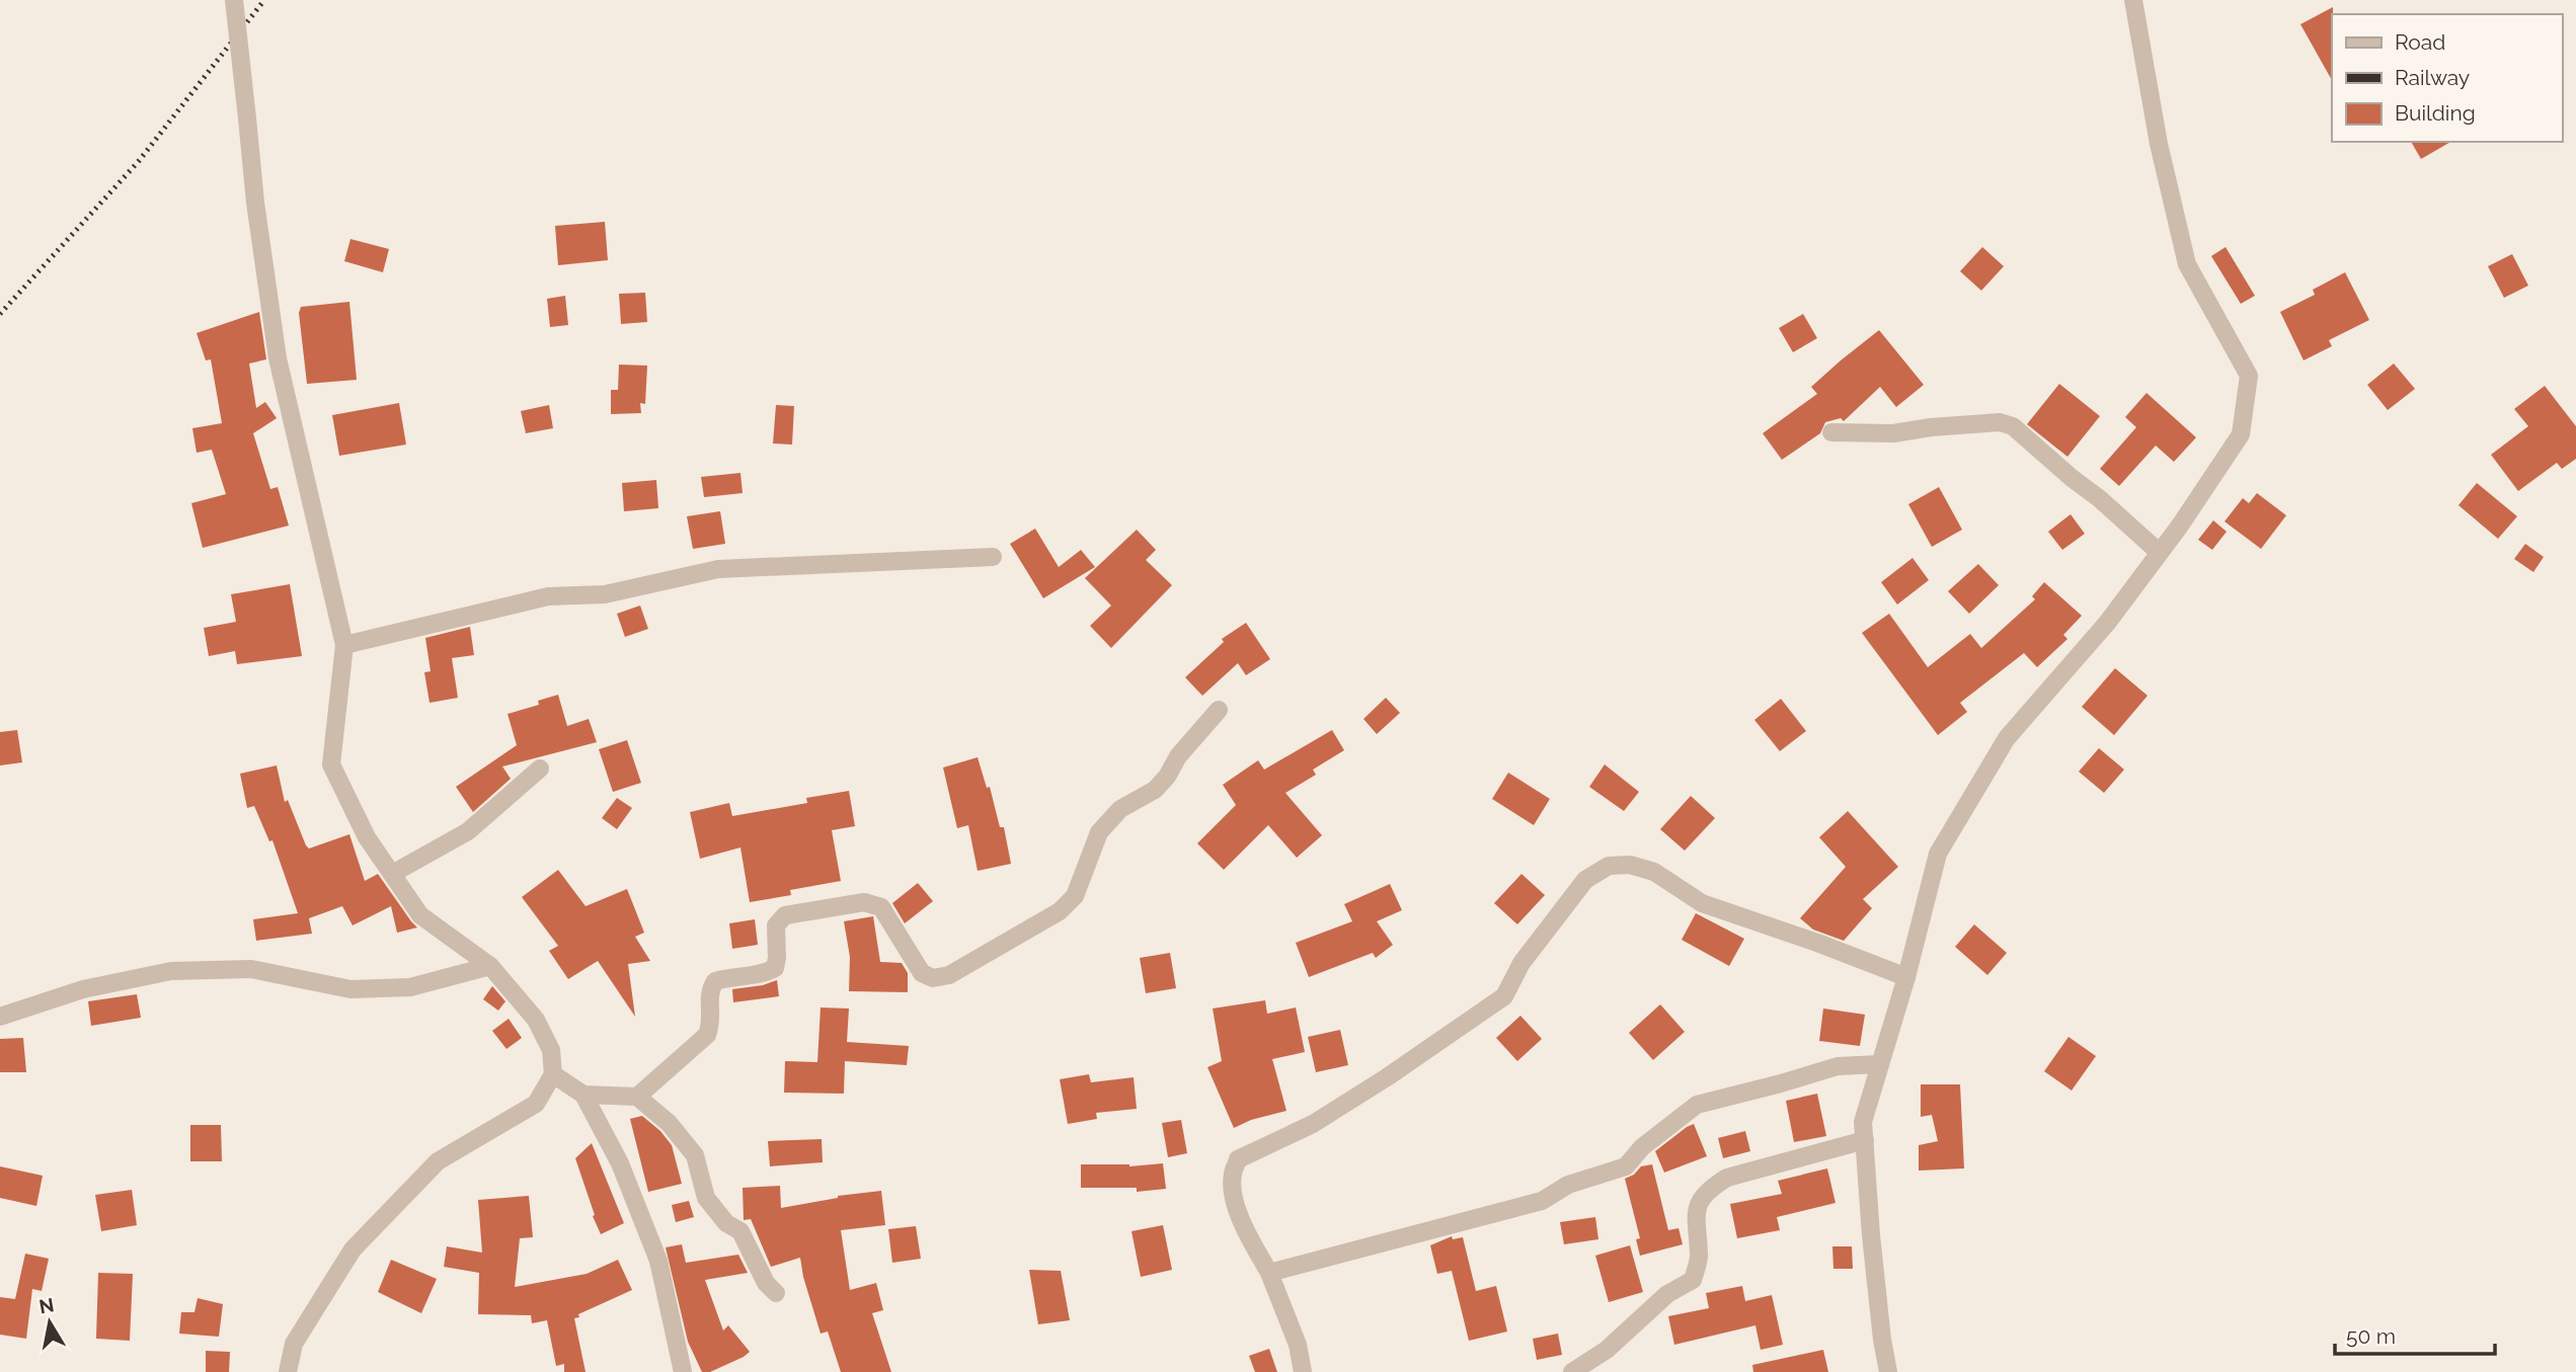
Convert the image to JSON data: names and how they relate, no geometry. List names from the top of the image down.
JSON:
{
  "legend": ["Road", "Railway", "Building"],
  "scale_bar": "50 m",
  "north": "top"
}
